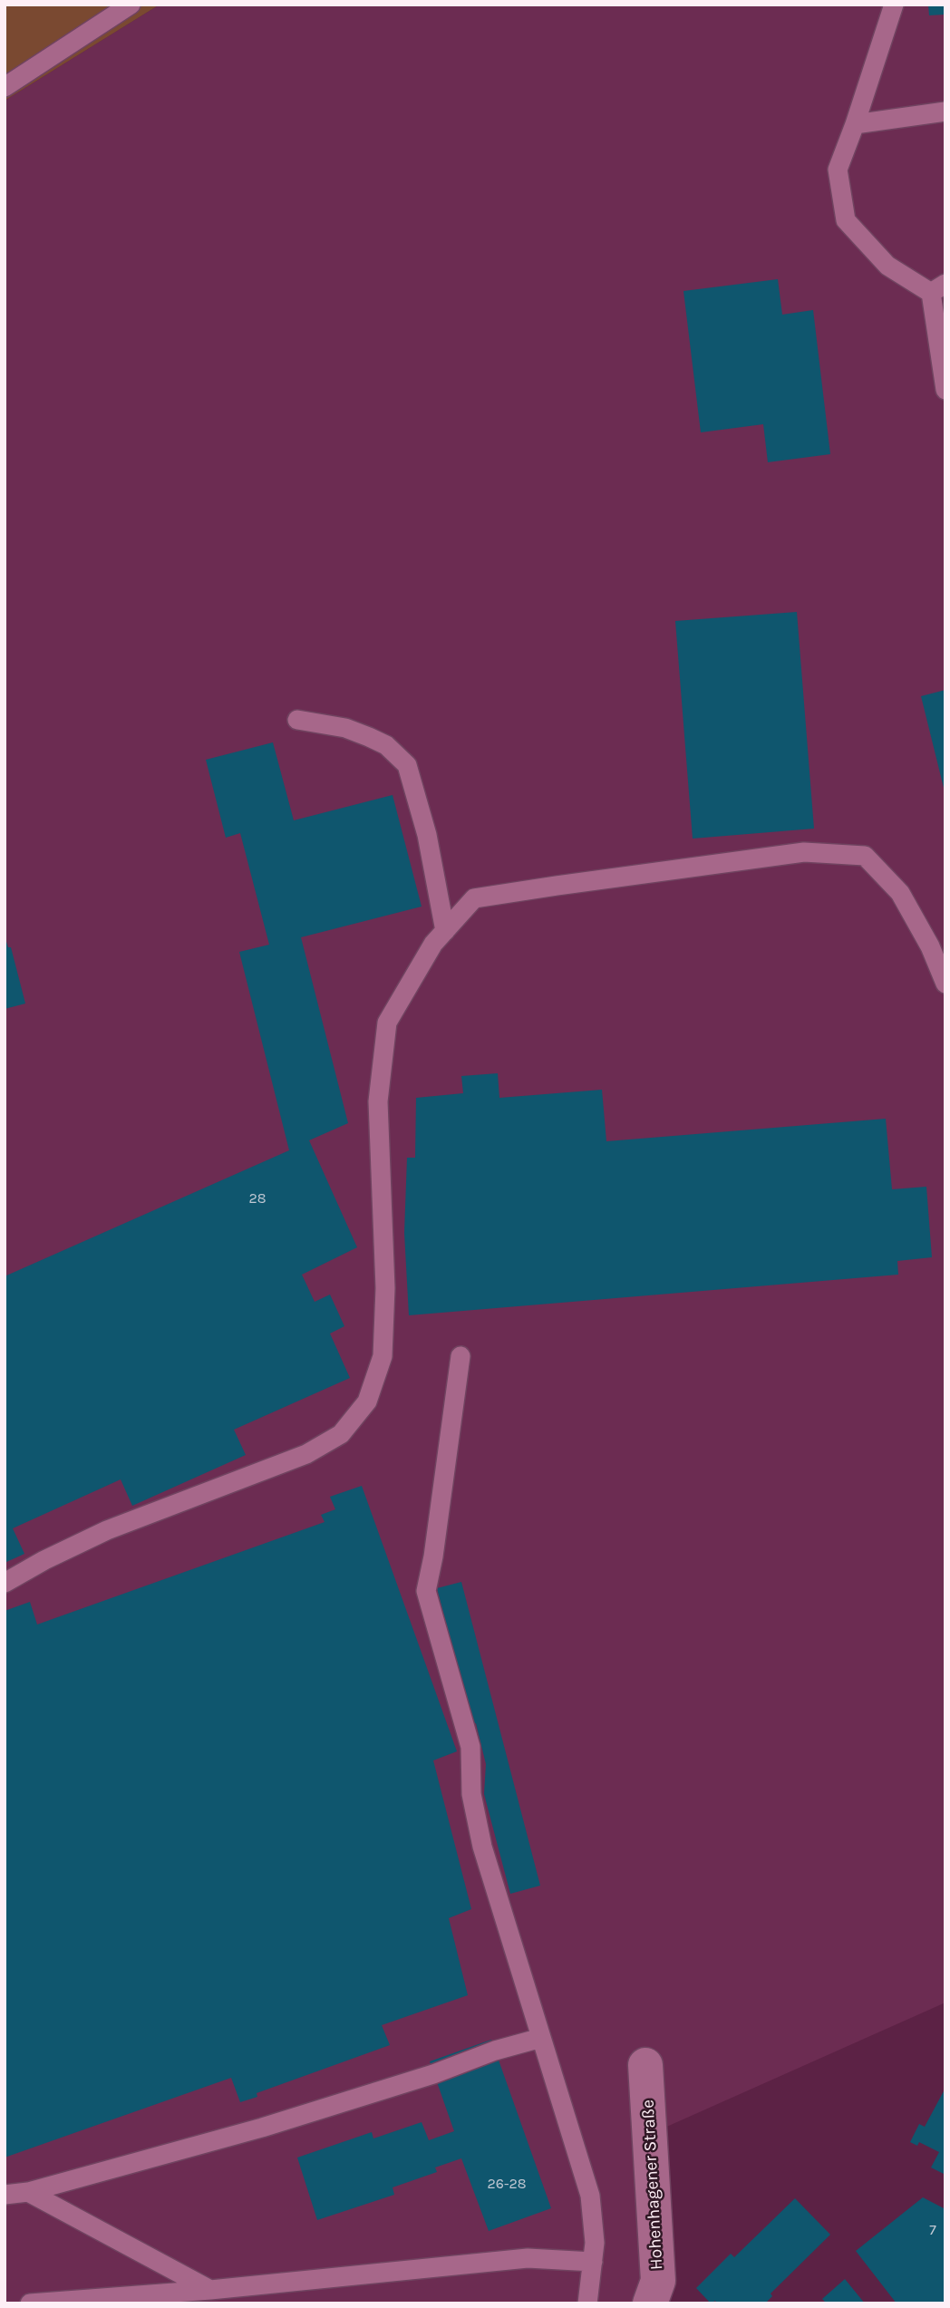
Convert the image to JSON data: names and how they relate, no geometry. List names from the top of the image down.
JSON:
{
  "streets": {
    "street": ["Hohenhagener Straße"]
  },
  "house_numbers": ["28", "26-28", "7"]
}
